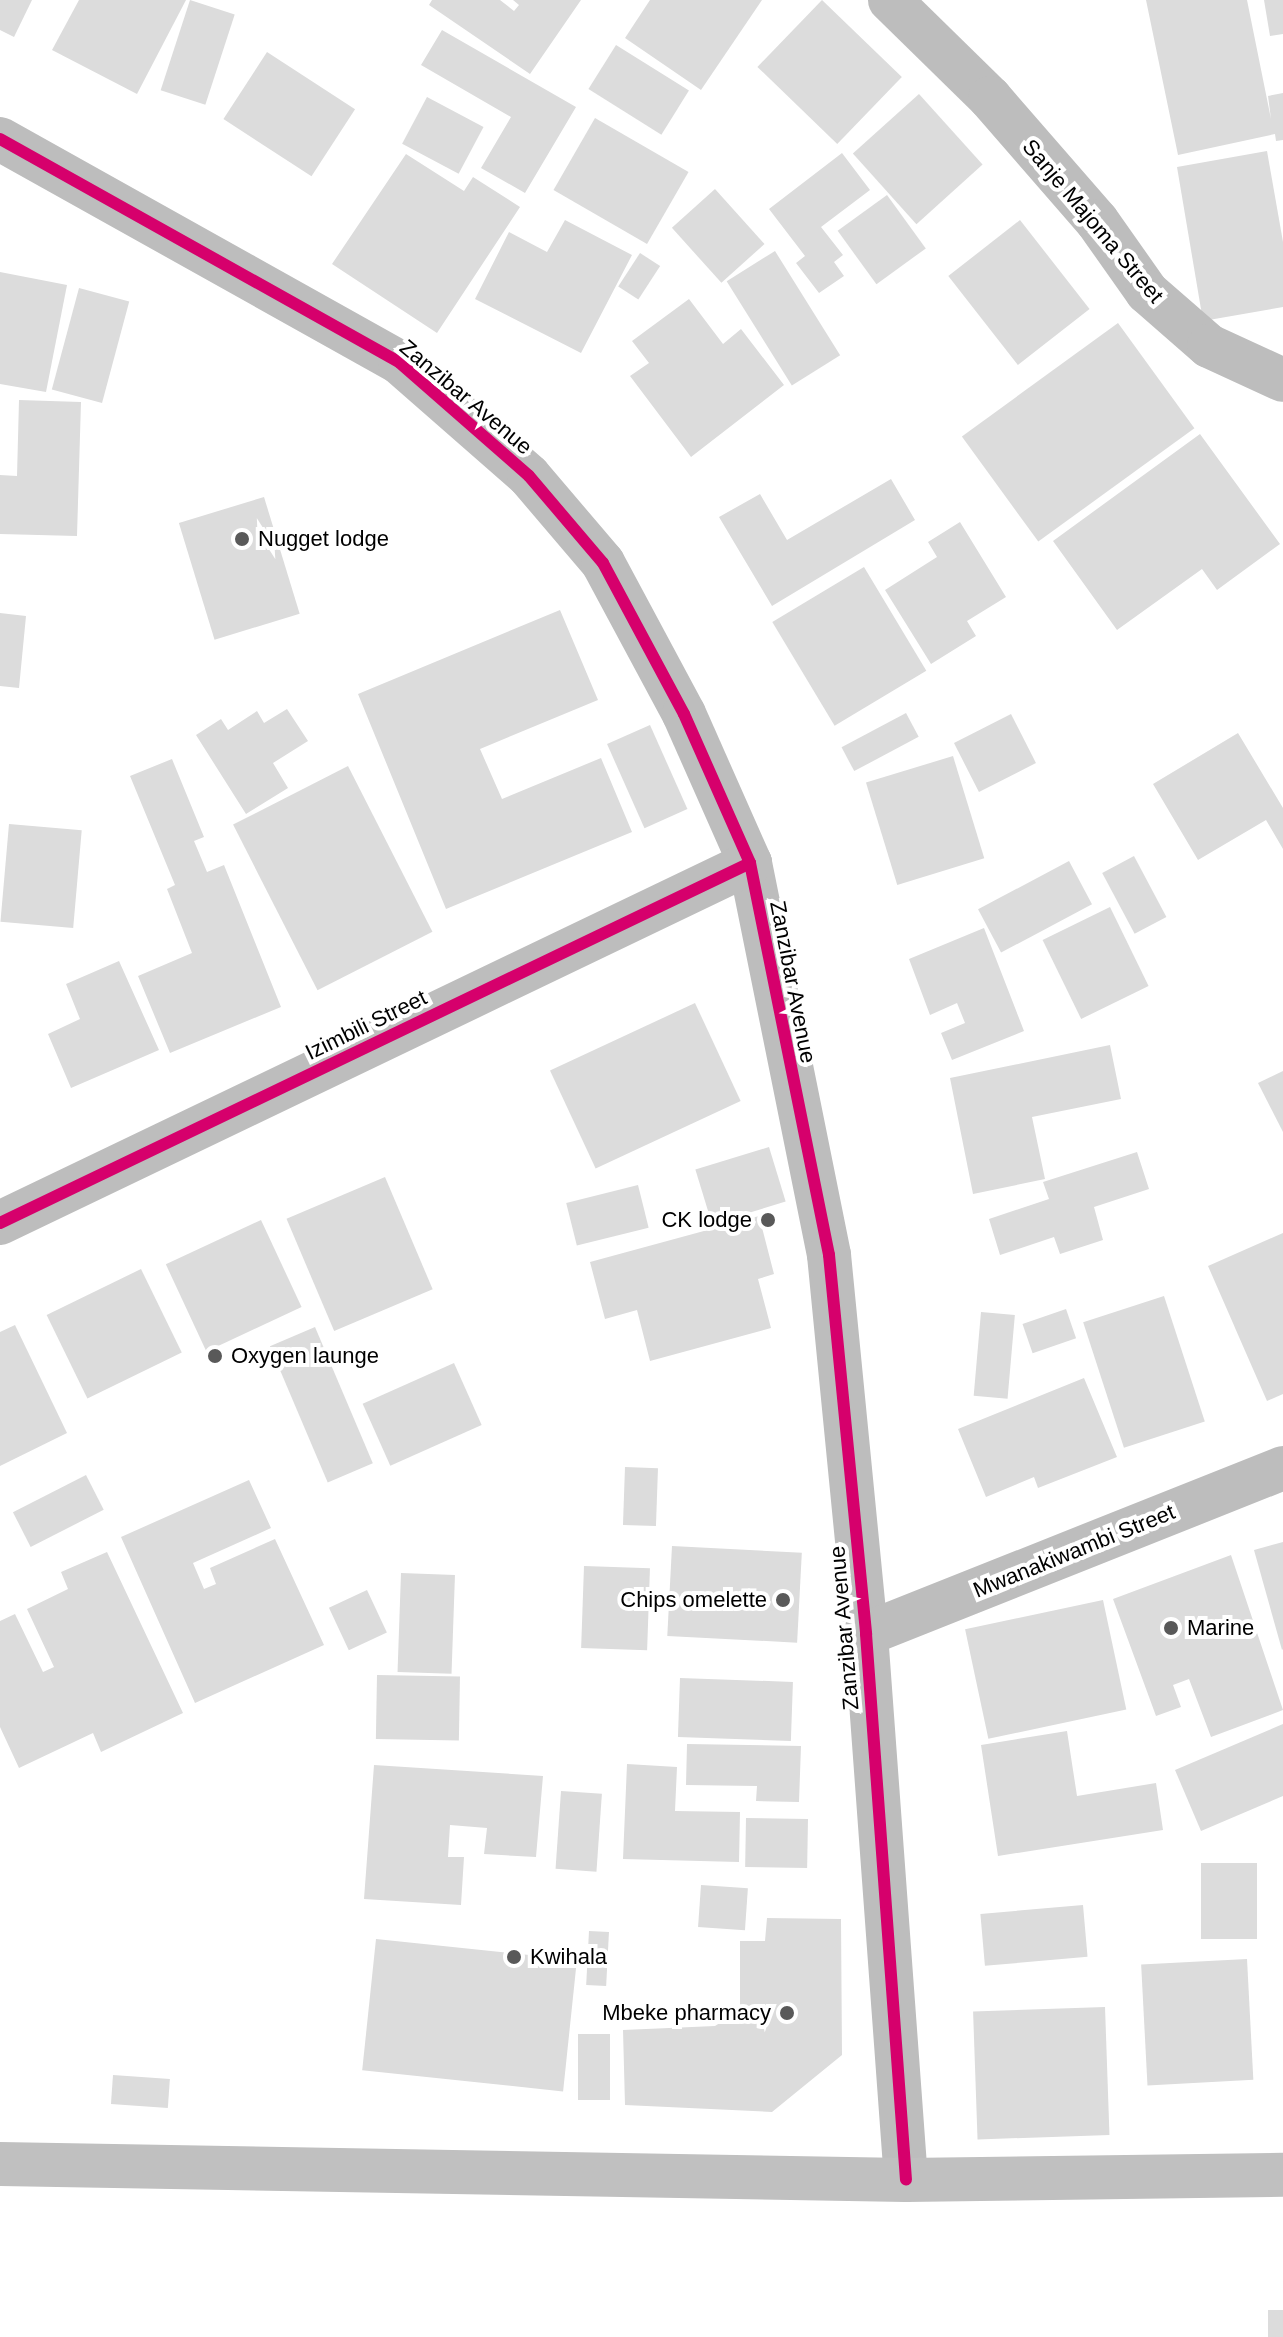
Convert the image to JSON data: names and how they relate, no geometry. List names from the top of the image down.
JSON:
{
  "streets": {
    "street": [
      "Sanje Majoma Street",
      "Zanzibar Avenue",
      "Izimbili Street",
      "Mwanakiwambi Street"
    ]
  },
  "crossings": [
    ["Zanzibar Avenue", "Izimbili Street"],
    ["Zanzibar Avenue", "Mwanakiwambi Street"]
  ],
  "places": [
    "Nugget lodge",
    "CK lodge",
    "Oxygen launge",
    "Chips omelette",
    "Marine",
    "Kwihala",
    "Mbeke pharmacy"
  ]
}
